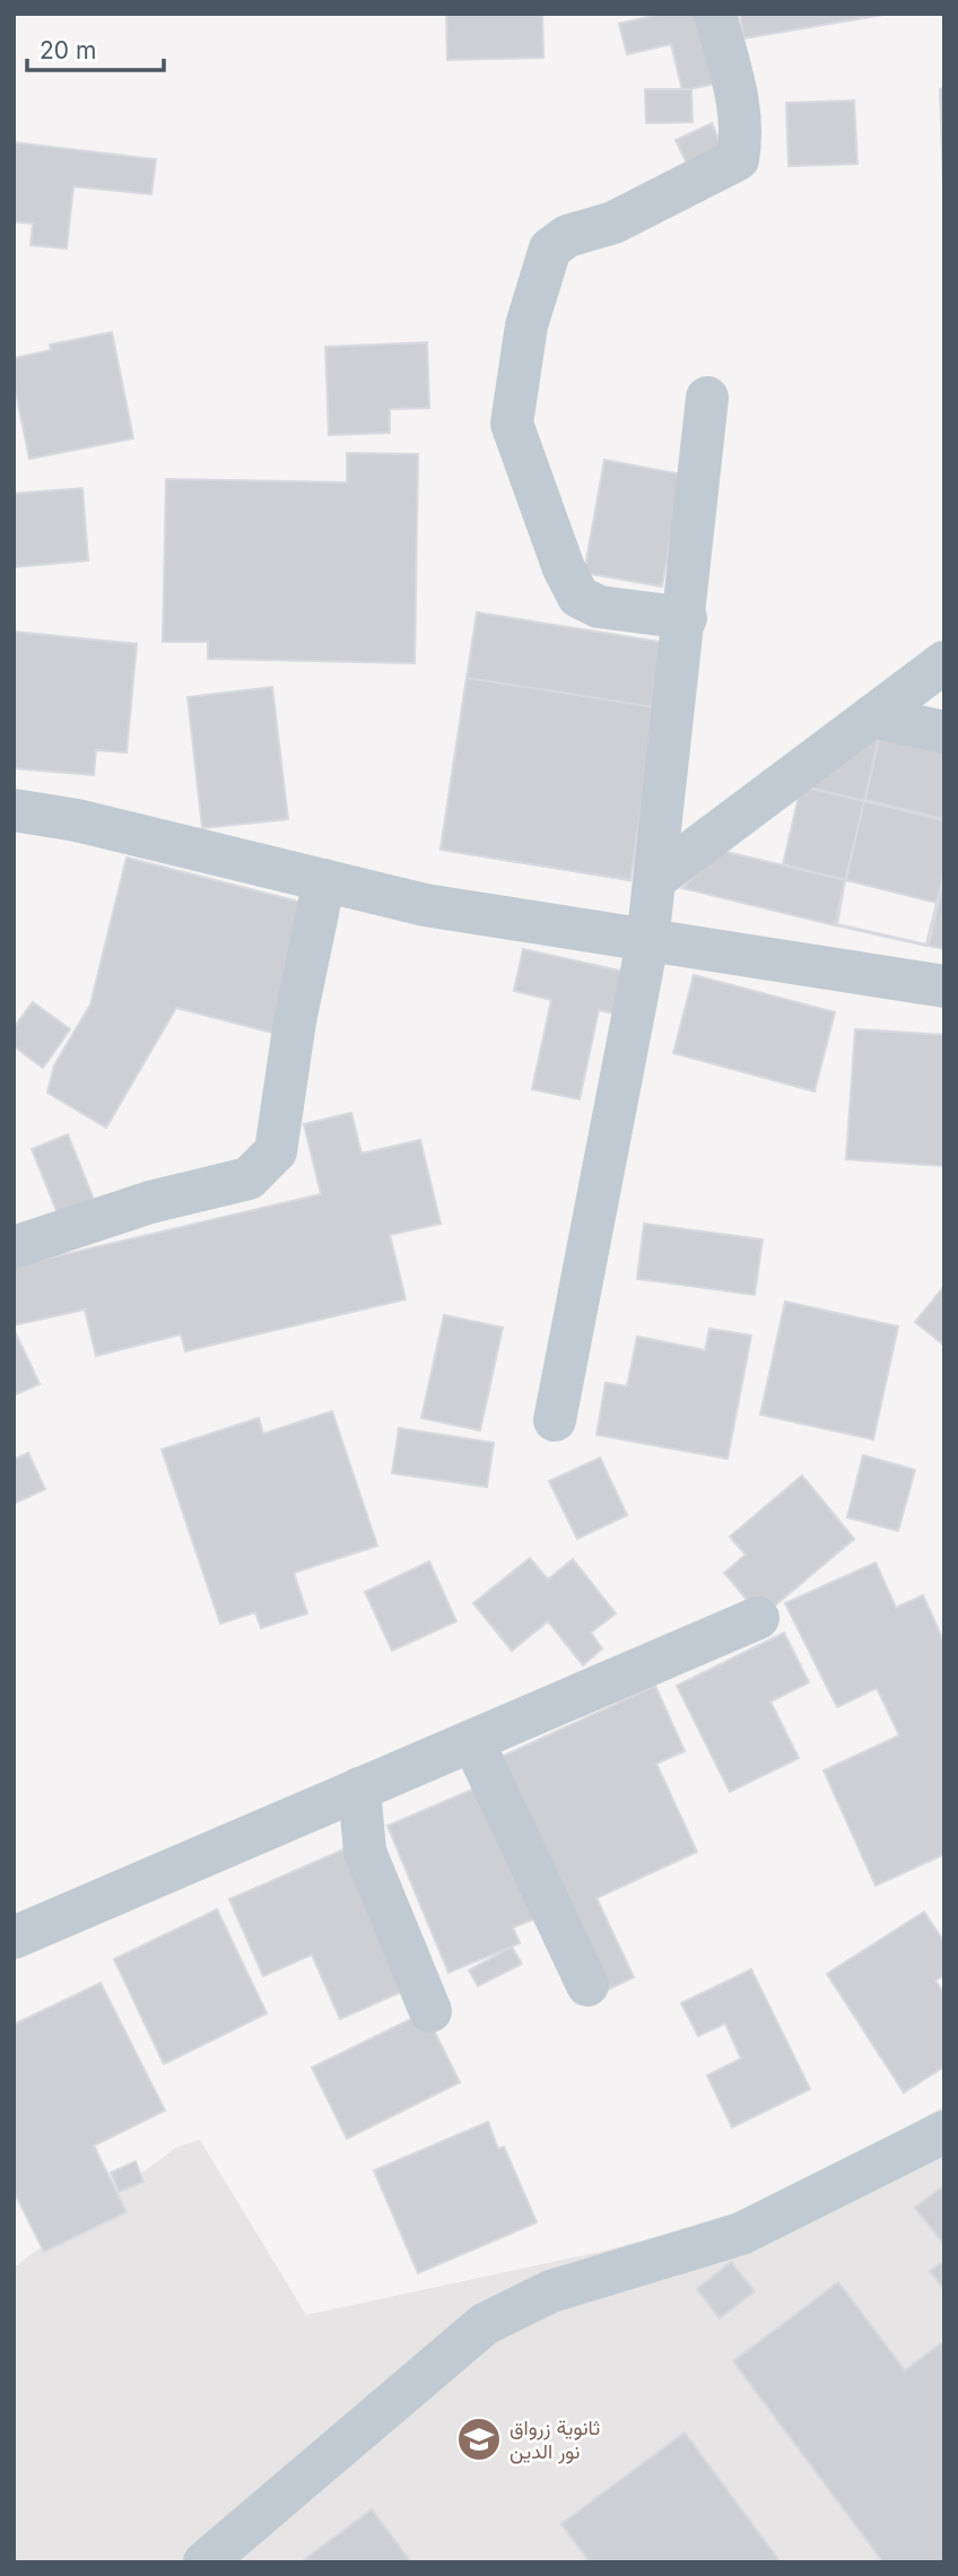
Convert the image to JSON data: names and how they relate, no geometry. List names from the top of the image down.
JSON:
{
  "places": {
    "school or university": ["ثانوية زرواق نور الدين"]
  },
  "scale_bar": "20 m"
}
